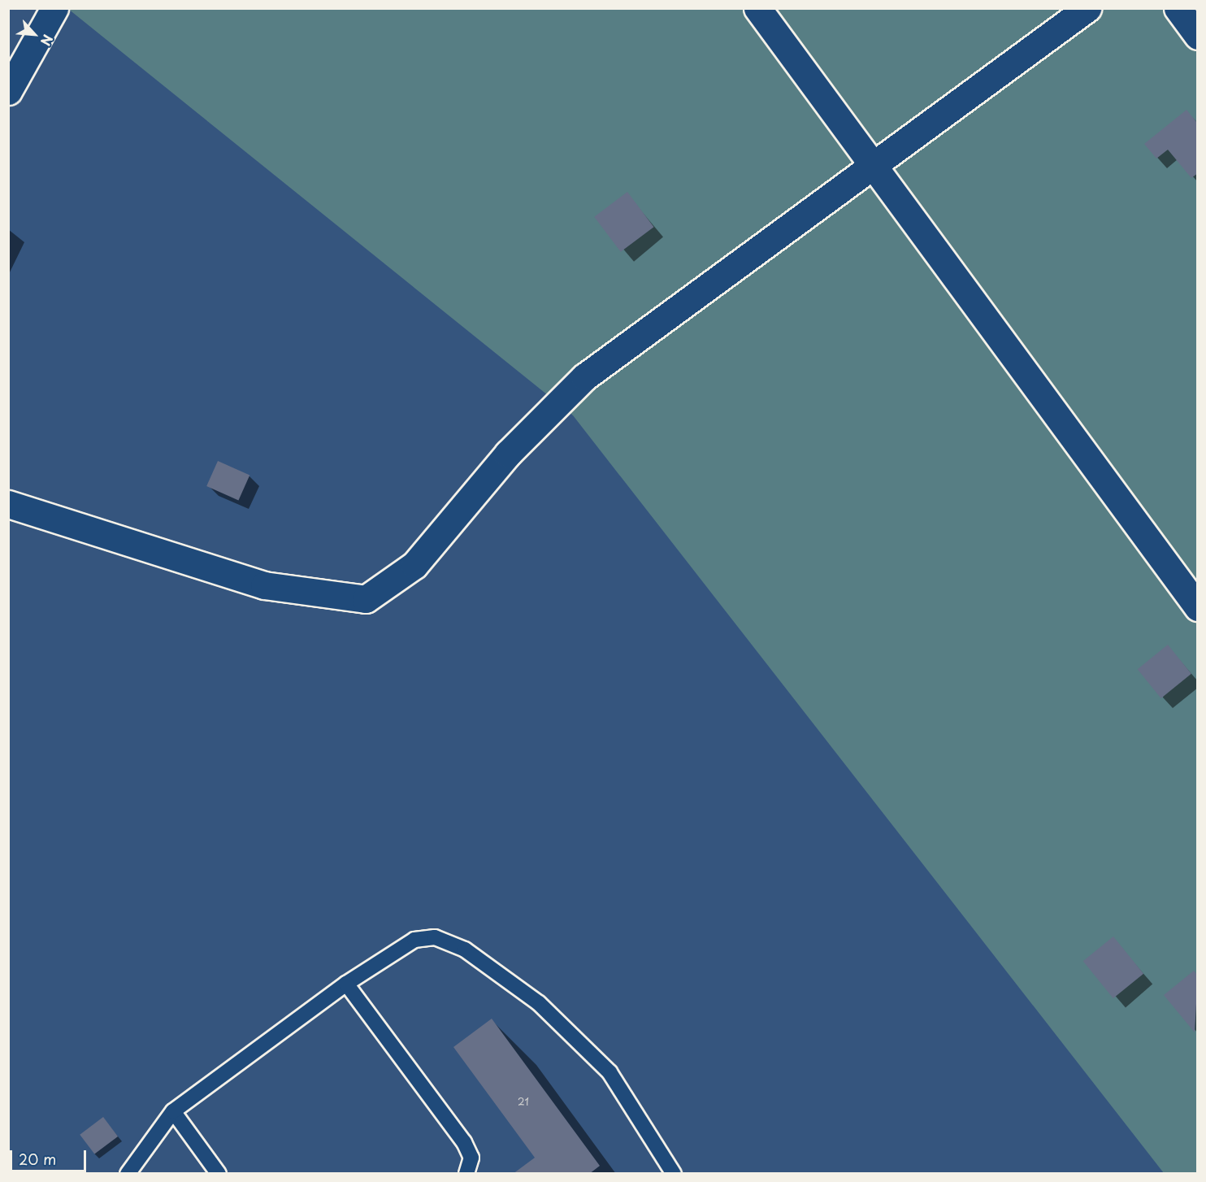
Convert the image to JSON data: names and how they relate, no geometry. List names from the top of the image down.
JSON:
{
  "house_numbers": ["21"],
  "scale_bar": "20 m",
  "north": "bottom right"
}
